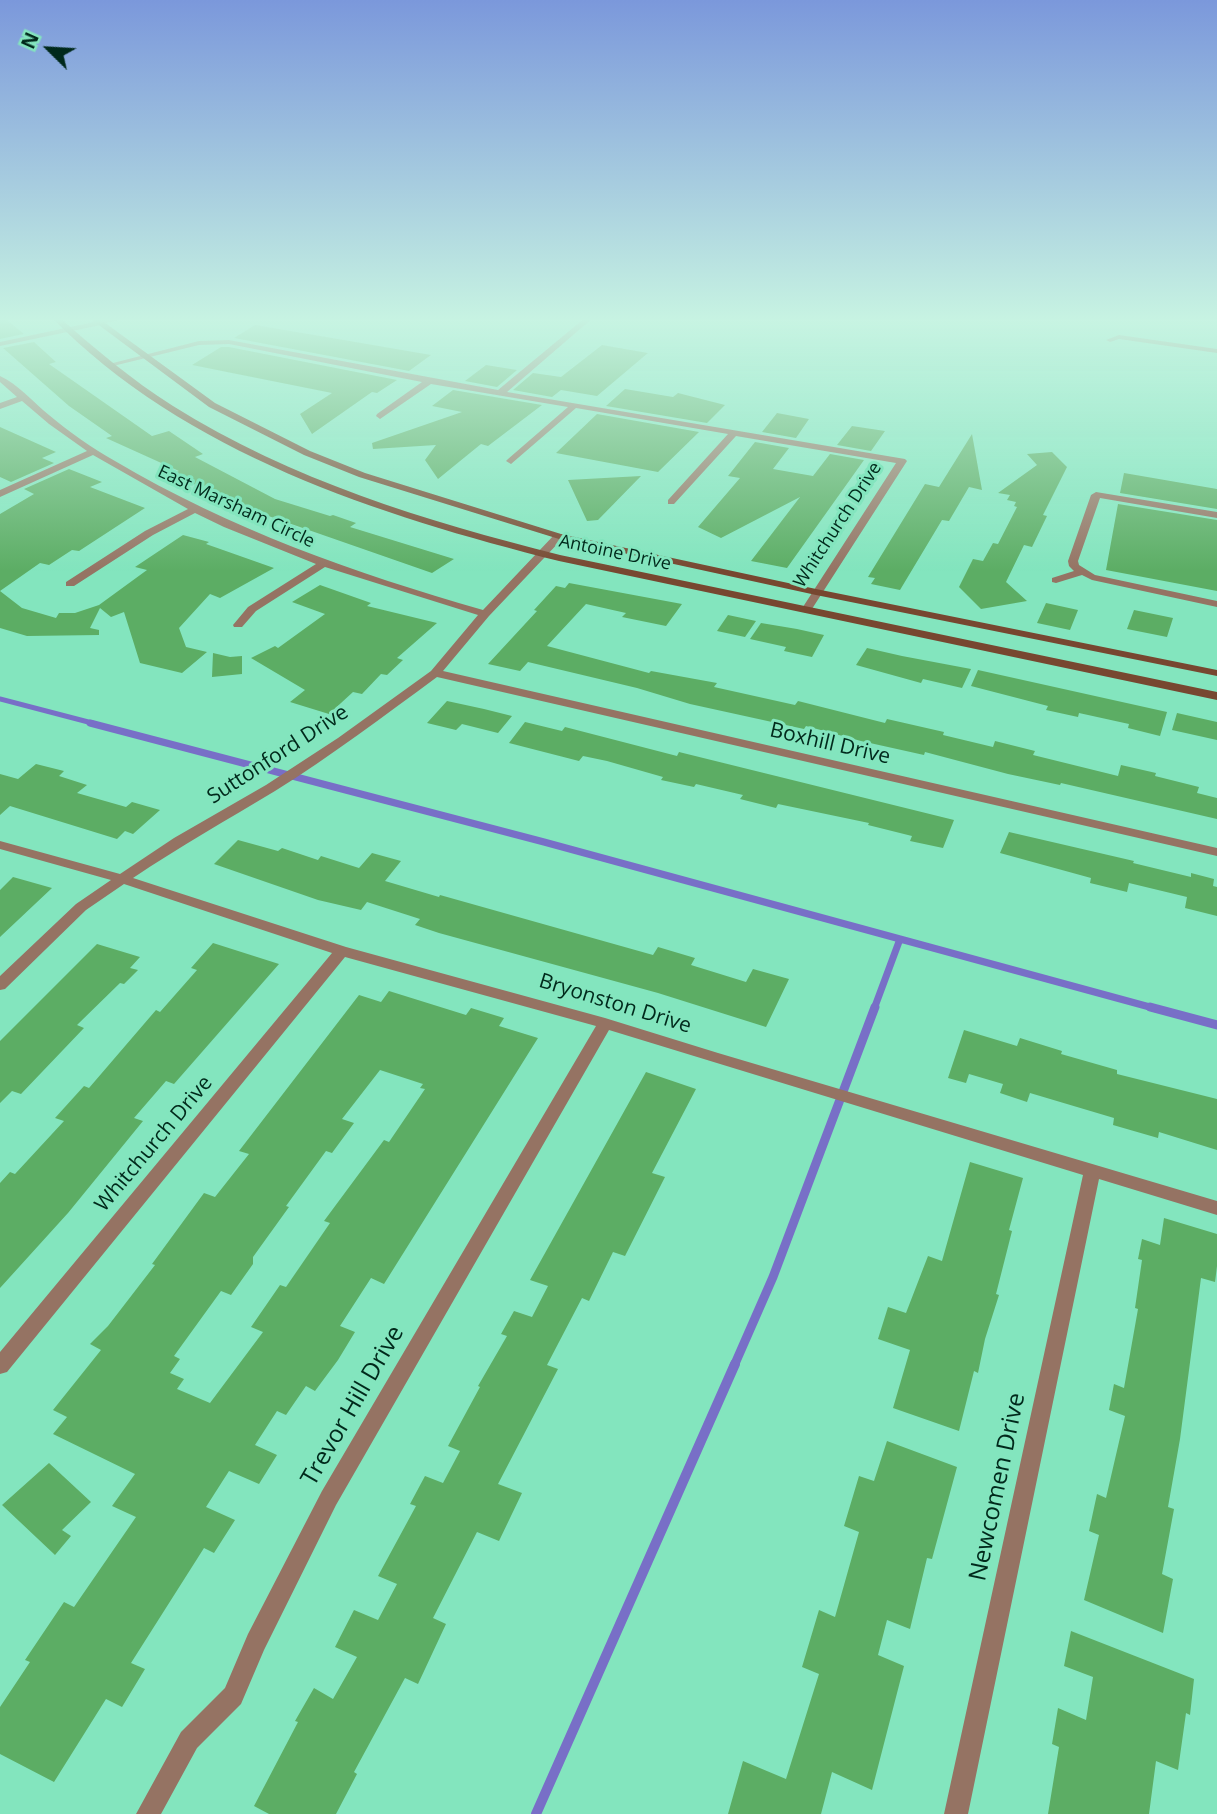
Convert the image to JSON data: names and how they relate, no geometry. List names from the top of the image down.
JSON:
{
  "streets": {
    "main road": ["Antoine Drive"],
    "street": [
      "East Marsham Circle",
      "Whitchurch Drive",
      "Boxhill Drive",
      "Suttonford Drive",
      "Bryonston Drive",
      "Trevor Hill Drive",
      "Newcomen Drive"
    ]
  },
  "crossings": [
    ["East Marsham Circle", "Suttonford Drive"],
    ["Whitchurch Drive", "Antoine Drive"],
    ["Whitchurch Drive", "Bryonston Drive"],
    ["Antoine Drive", "Suttonford Drive"],
    ["Boxhill Drive", "Suttonford Drive"],
    ["Suttonford Drive", "Bryonston Drive"],
    ["Bryonston Drive", "Trevor Hill Drive"],
    ["Bryonston Drive", "Newcomen Drive"]
  ],
  "north": "top left"
}
